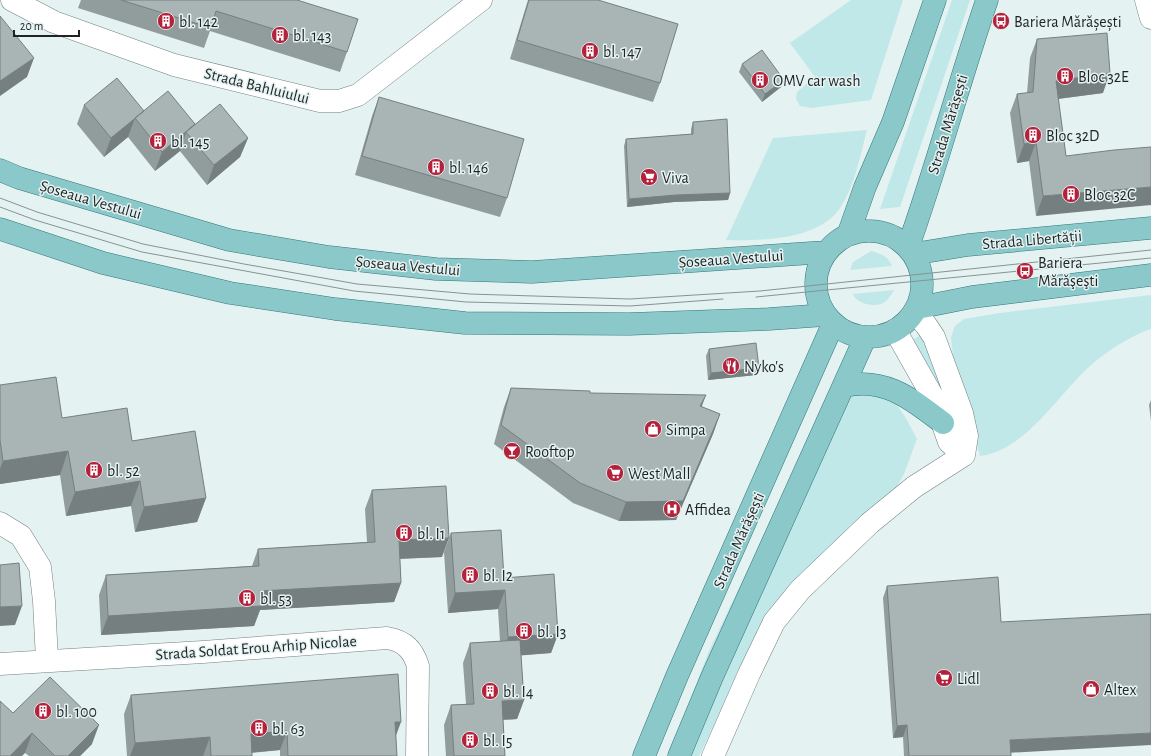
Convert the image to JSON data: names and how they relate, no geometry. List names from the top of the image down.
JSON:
{
  "streets": {
    "main road": ["Strada Mărășești", "Șoseaua Vestului", "Strada Libertății"],
    "street": ["Strada Bahluiului", "Strada Soldat Erou Arhip Nicolae"]
  },
  "crossings": [
    ["Strada Mărășești", "Șoseaua Vestului"],
    ["Strada Mărășești", "Strada Libertății"],
    ["Șoseaua Vestului", "Strada Libertății"]
  ],
  "places": {
    "building": [
      "bl. 142",
      "bl. 143",
      "bl. 147",
      "Bloc 32E",
      "OMV car wash",
      "Bloc 32D",
      "bl. 145",
      "bl. 146",
      "Bloc 32C",
      "bl. 52",
      "bl. I1",
      "bl. I2",
      "bl. 53",
      "bl. I3",
      "bl. I4",
      "bl. 100",
      "bl. 63",
      "bl. I5"
    ],
    "bus stop": ["Bariera Mărășești", "Bariera Mărăşeşti"],
    "supermarket": ["Viva", "West Mall", "Lidl"],
    "restaurant": ["Nyko's"],
    "shop": ["Simpa", "Altex"],
    "bar": ["Rooftop"],
    "hospital": ["Affidea"]
  },
  "scale_bar": "20 m"
}
